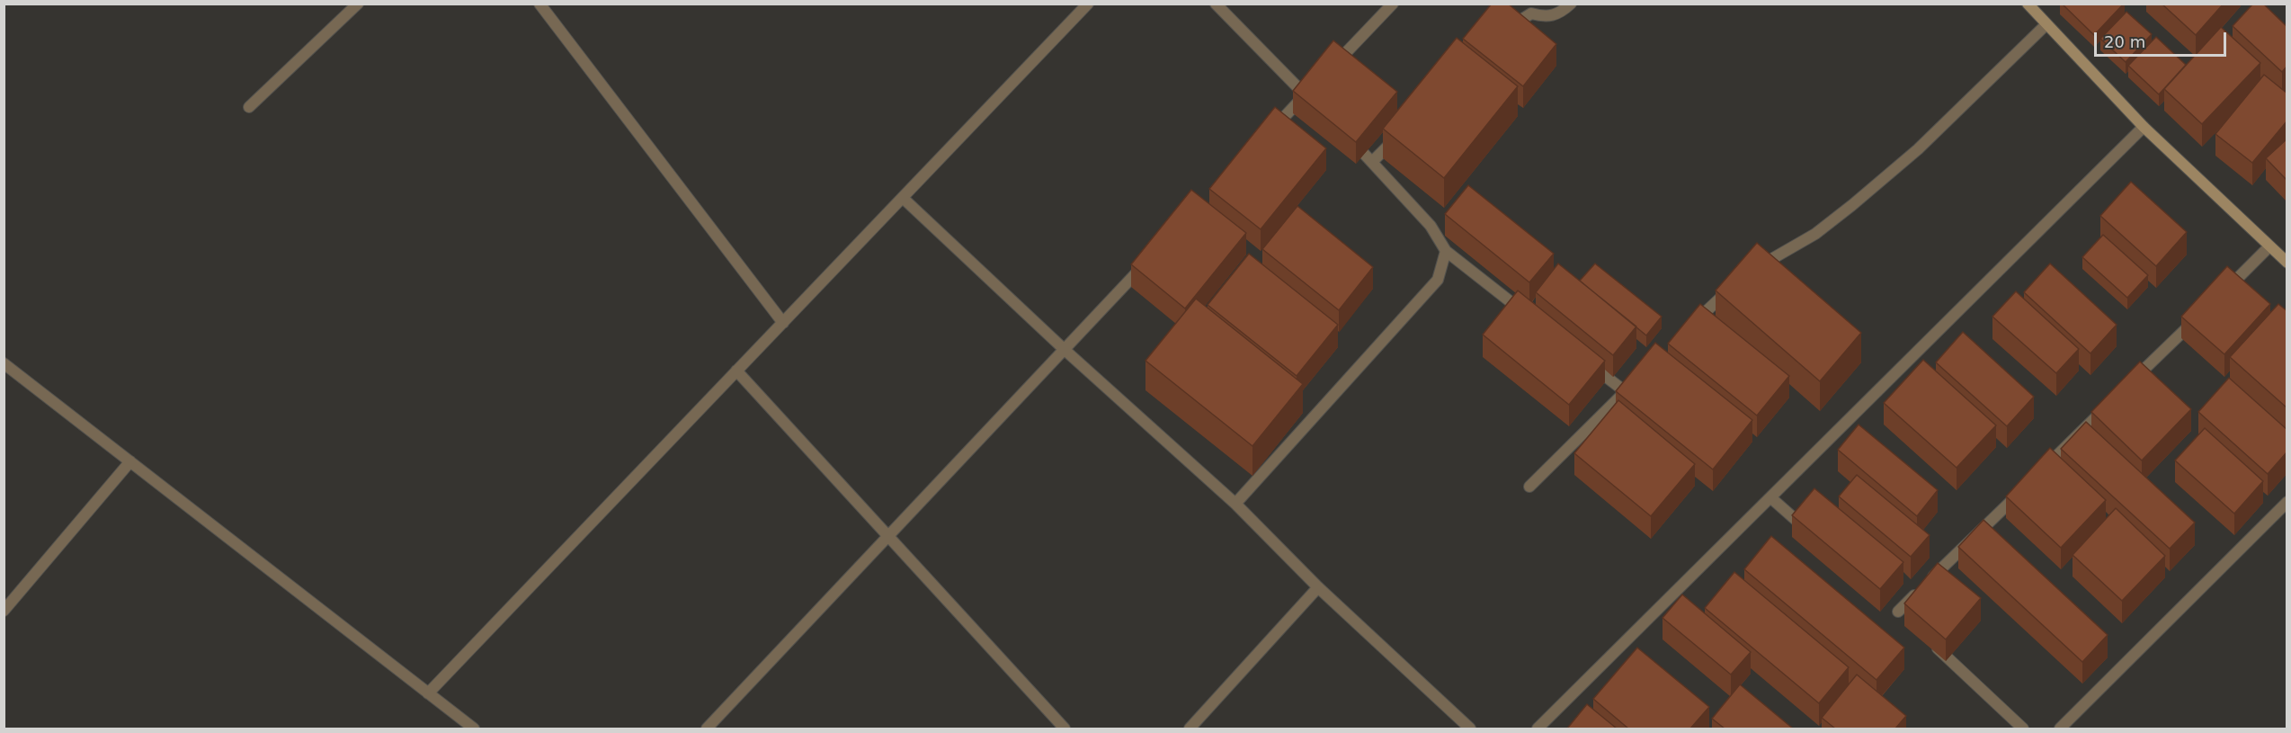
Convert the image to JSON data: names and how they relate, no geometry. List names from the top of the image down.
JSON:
{
  "scale_bar": "20 m"
}
